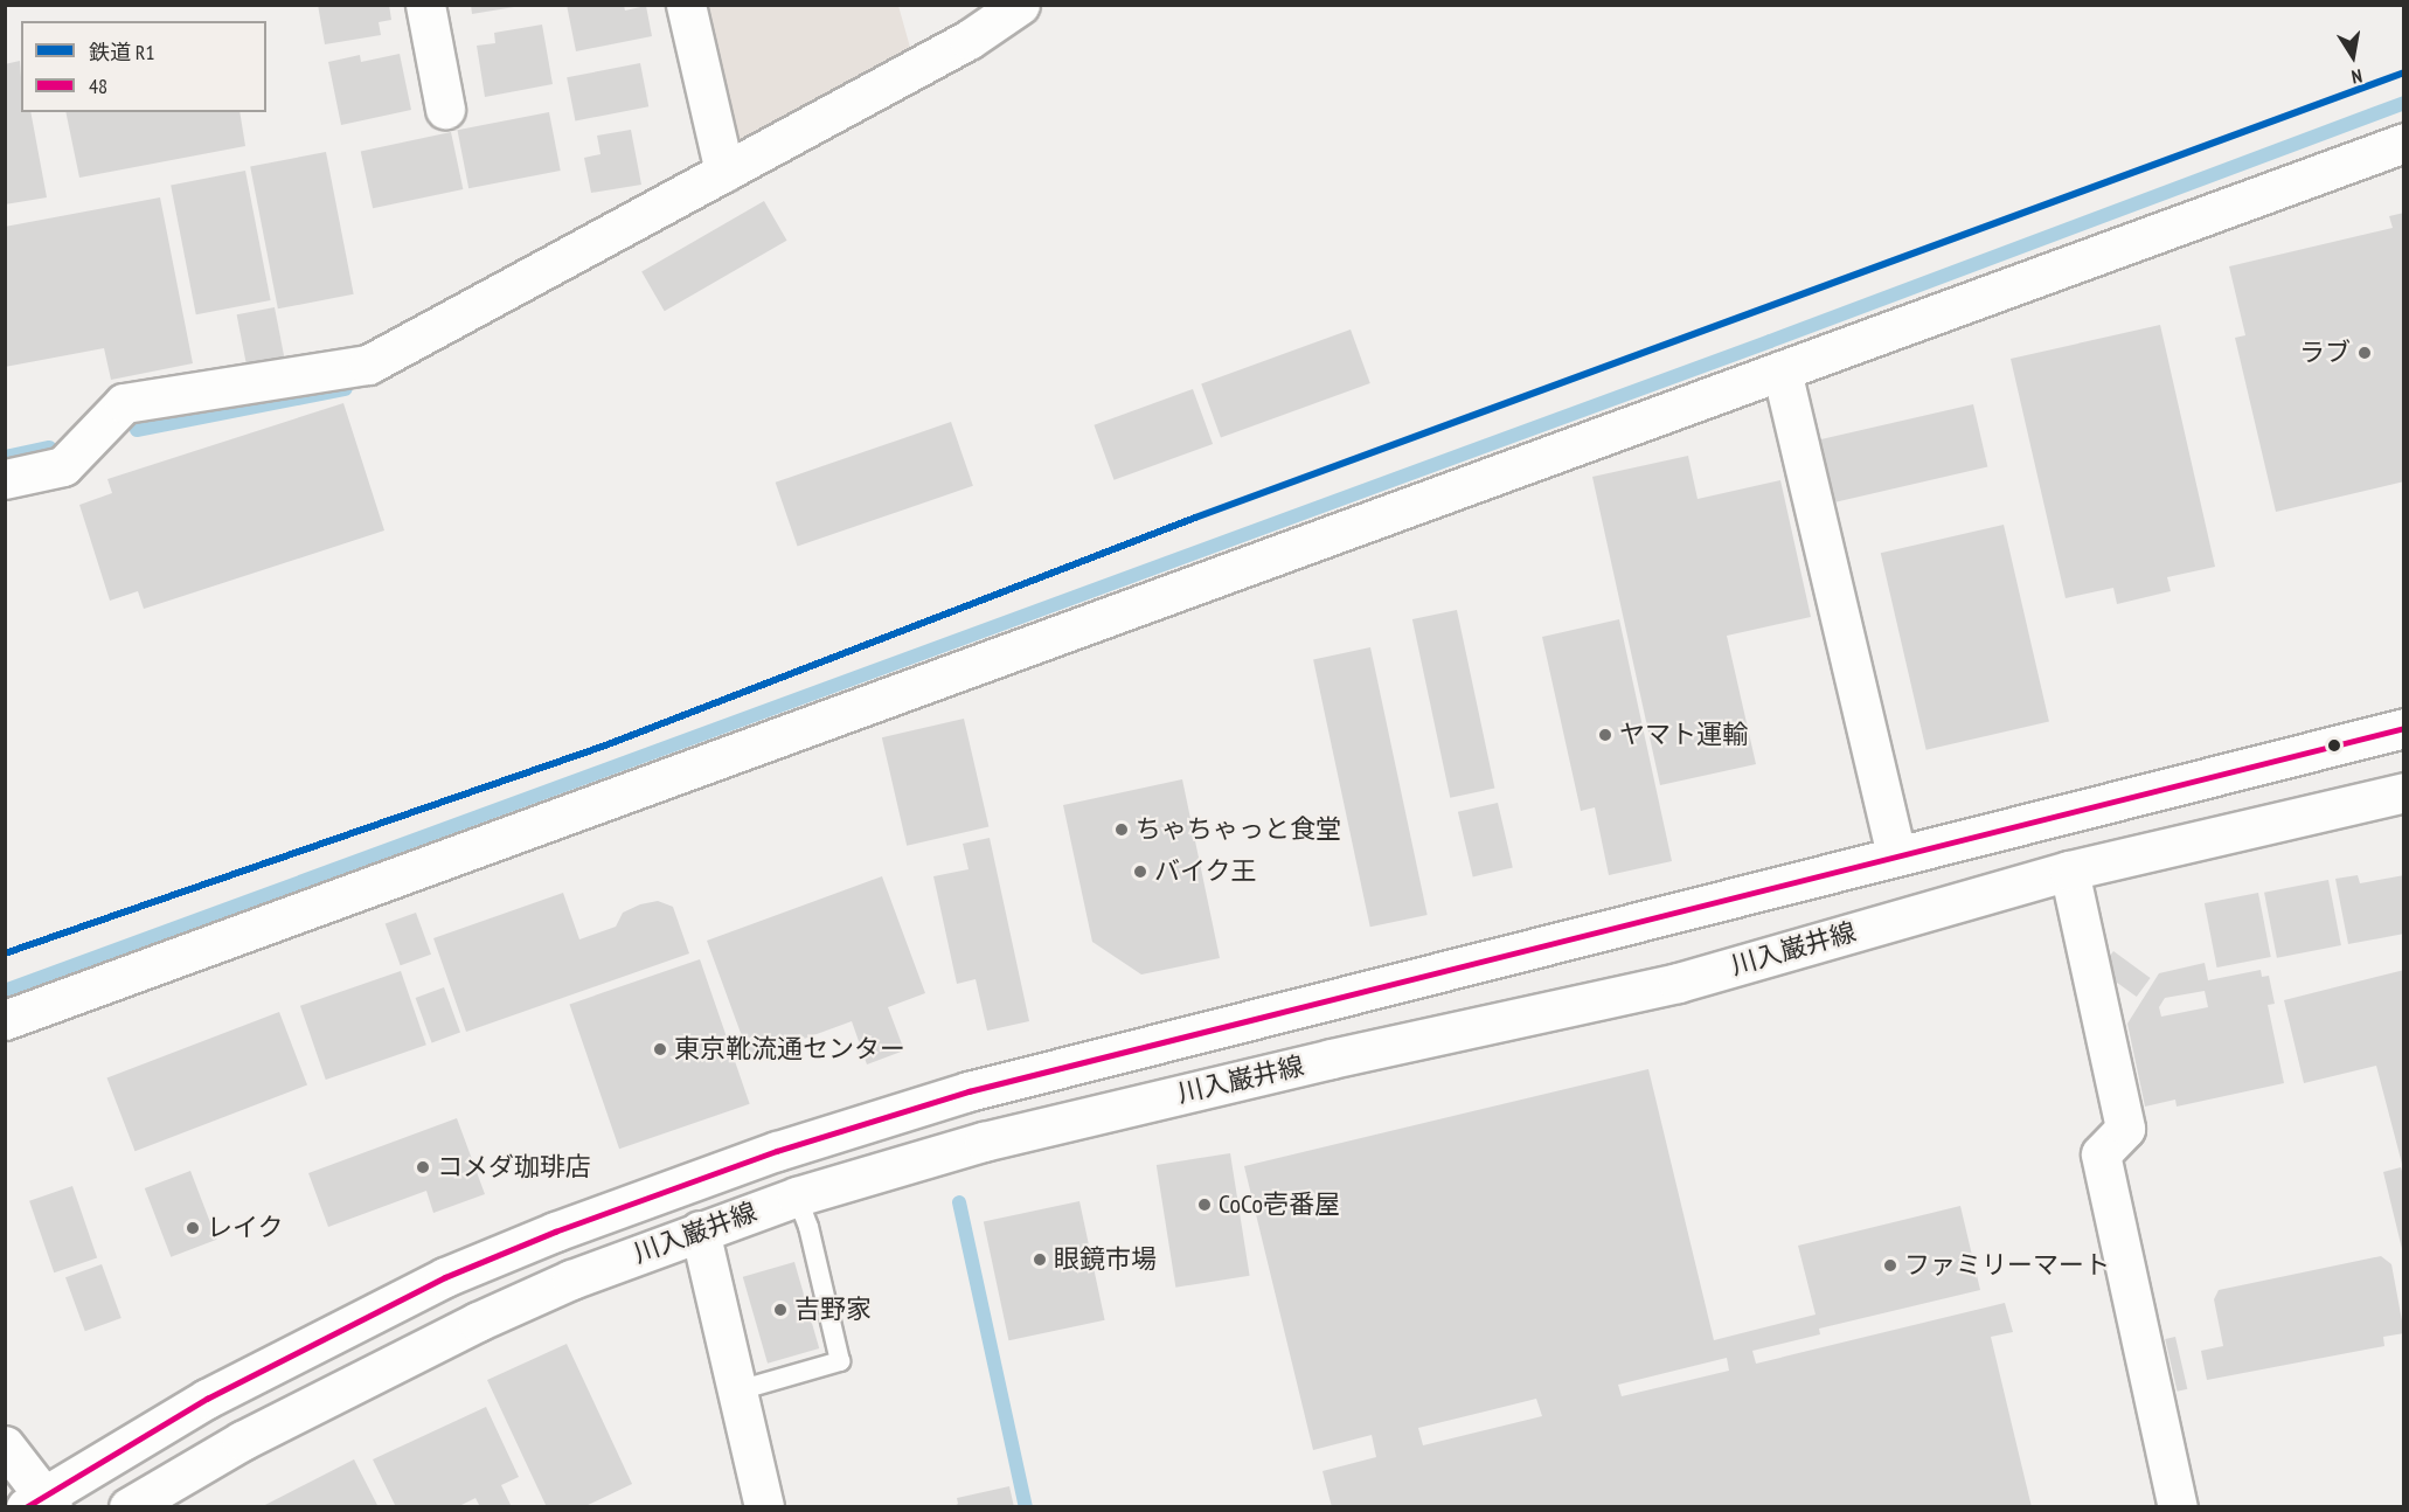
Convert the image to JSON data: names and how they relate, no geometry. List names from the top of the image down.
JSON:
{
  "streets": {
    "street": ["川入巌井線"]
  },
  "places": [
    "ラブ",
    "ヤマト運輸",
    "ちゃちゃっと食堂",
    "バイク王",
    "東京靴流通センター",
    "コメダ珈琲店",
    "CoCo壱番屋",
    "レイク",
    "眼鏡市場",
    "ファミリーマート",
    "吉野家"
  ],
  "lines": ["rail line R1", "transit line 48"],
  "legend": ["鉄道 R1", "48"],
  "north": "bottom"
}
